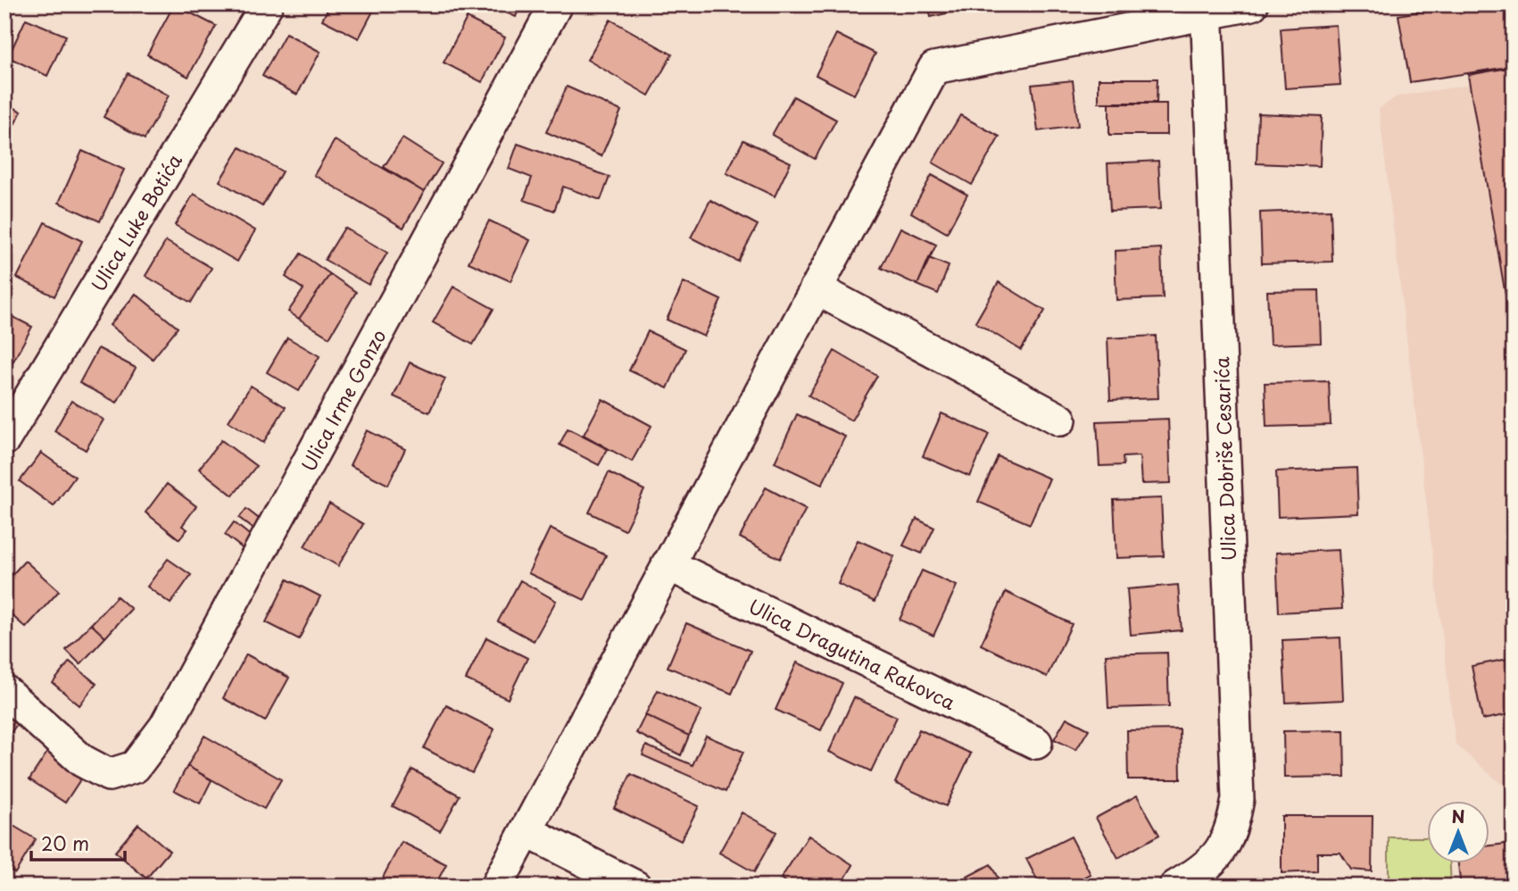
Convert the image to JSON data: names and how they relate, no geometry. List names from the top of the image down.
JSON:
{
  "streets": {
    "street": [
      "Ulica Luke Botića",
      "Ulica Irme Gonzo",
      "Ulica Dobriše Cesarića",
      "Ulica Dragutina Rakovca"
    ]
  },
  "scale_bar": "20 m",
  "north": "top"
}
